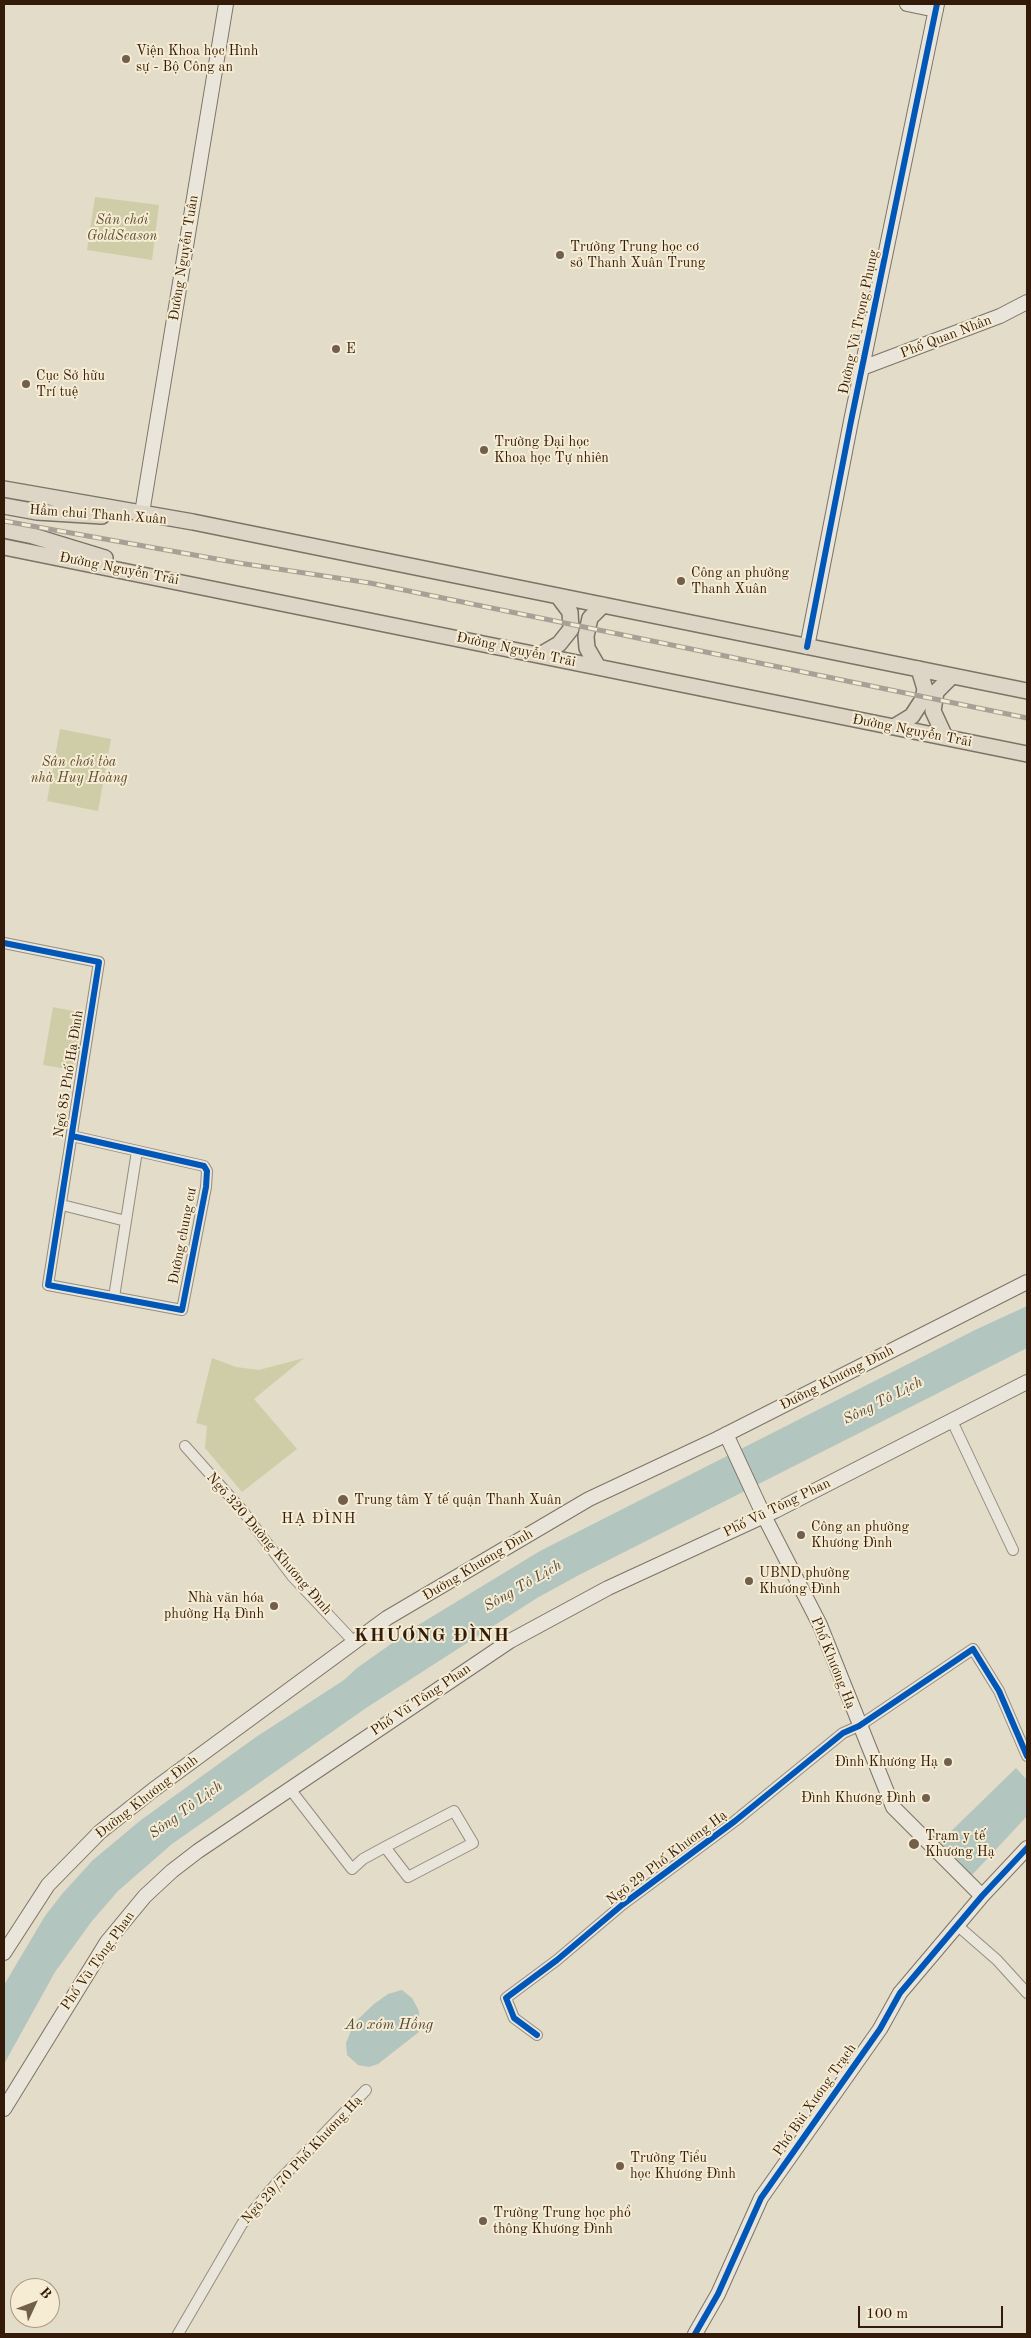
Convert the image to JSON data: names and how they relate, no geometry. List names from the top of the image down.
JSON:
{
  "streets": {
    "main road": [
      "Đường Nguyễn Tuân",
      "Đường Vũ Trọng Phụng",
      "Phố Quan Nhân",
      "Hầm chui Thanh Xuân",
      "Đường Nguyễn Trãi",
      "Đường Khương Đình",
      "Phố Vũ Tông Phan",
      "Phố Khương Hạ",
      "Phố Bùi Xương Trạch"
    ],
    "street": [
      "Ngõ 85 Phố Hạ Đình",
      "Đường chung cư",
      "Ngõ 320 Đường Khương Đình",
      "Ngõ 29 Phố Khương Hạ",
      "Ngõ 29/70 Phố Khương Hạ"
    ]
  },
  "crossings": [
    ["Đường Vũ Trọng Phụng", "Phố Quan Nhân"],
    ["Hầm chui Thanh Xuân", "Đường Nguyễn Trãi"],
    ["Ngõ 85 Phố Hạ Đình", "Đường chung cư"],
    ["Đường Khương Đình", "Ngõ 320 Đường Khương Đình"],
    ["Đường Khương Đình", "Phố Khương Hạ"],
    ["Phố Vũ Tông Phan", "Phố Khương Hạ"],
    ["Phố Khương Hạ", "Ngõ 29 Phố Khương Hạ"],
    ["Phố Khương Hạ", "Phố Bùi Xương Trạch"]
  ],
  "districts": ["HẠ ĐÌNH", "KHƯƠNG ĐÌNH"],
  "water": ["Sông Tô Lịch", "Ao xóm Hồng"],
  "parks": ["Sân chơi GoldSeason", "Sân chơi tòa nhà Huy Hoàng"],
  "places": [
    "Viện Khoa học Hình sự - Bộ Công an",
    "Trường Trung học cơ sở Thanh Xuân Trung",
    "E",
    "Cục Sở hữu Trí tuệ",
    "Trường Đại học Khoa học Tự nhiên",
    "Công an phường Thanh Xuân",
    "Trung tâm Y tế quận Thanh Xuân",
    "Công an phường Khương Đình",
    "UBND phường Khương Đình",
    "Nhà văn hóa phường Hạ Đình",
    "Đình Khương Hạ",
    "Đình Khương Đình",
    "Trạm y tế Khương Hạ",
    "Trường Tiểu học Khương Đình",
    "Trường Trung học phổ thông Khương Đình"
  ],
  "scale_bar": "100 m",
  "north": "top right"
}
